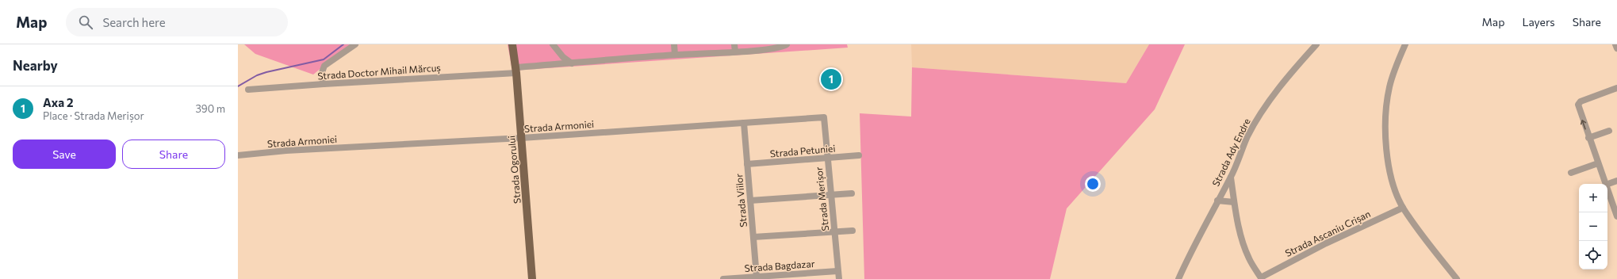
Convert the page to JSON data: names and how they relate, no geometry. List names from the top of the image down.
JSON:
{
  "streets": {
    "main road": ["Strada Ogorului"],
    "street": [
      "Strada Doctor Mihail Mărcuș",
      "Strada Armoniei",
      "Strada Petuniei",
      "Strada Ady Endre",
      "Strada Merișor",
      "Strada Viilor",
      "Strada Ascaniu Crișan",
      "Strada Bagdazar"
    ]
  },
  "crossings": [
    ["Strada Doctor Mihail Mărcuș", "Strada Ogorului"],
    ["Strada Armoniei", "Strada Ogorului"],
    ["Strada Armoniei", "Strada Merișor"],
    ["Strada Armoniei", "Strada Viilor"],
    ["Strada Petuniei", "Strada Merișor"],
    ["Strada Petuniei", "Strada Viilor"],
    ["Strada Merișor", "Strada Bagdazar"],
    ["Strada Viilor", "Strada Bagdazar"]
  ],
  "page": {
    "header": "Map",
    "search": "Search here",
    "nav": ["Map", "Layers", "Share"],
    "heading": "Nearby",
    "pins": "1",
    "list": [
      {
        "mark": "1",
        "name": "Axa 2",
        "note": "Place · Strada Merișor",
        "value": "390 m"
      }
    ],
    "buttons": ["Save", "Share"],
    "map_buttons": ["+", "−"]
  }
}
